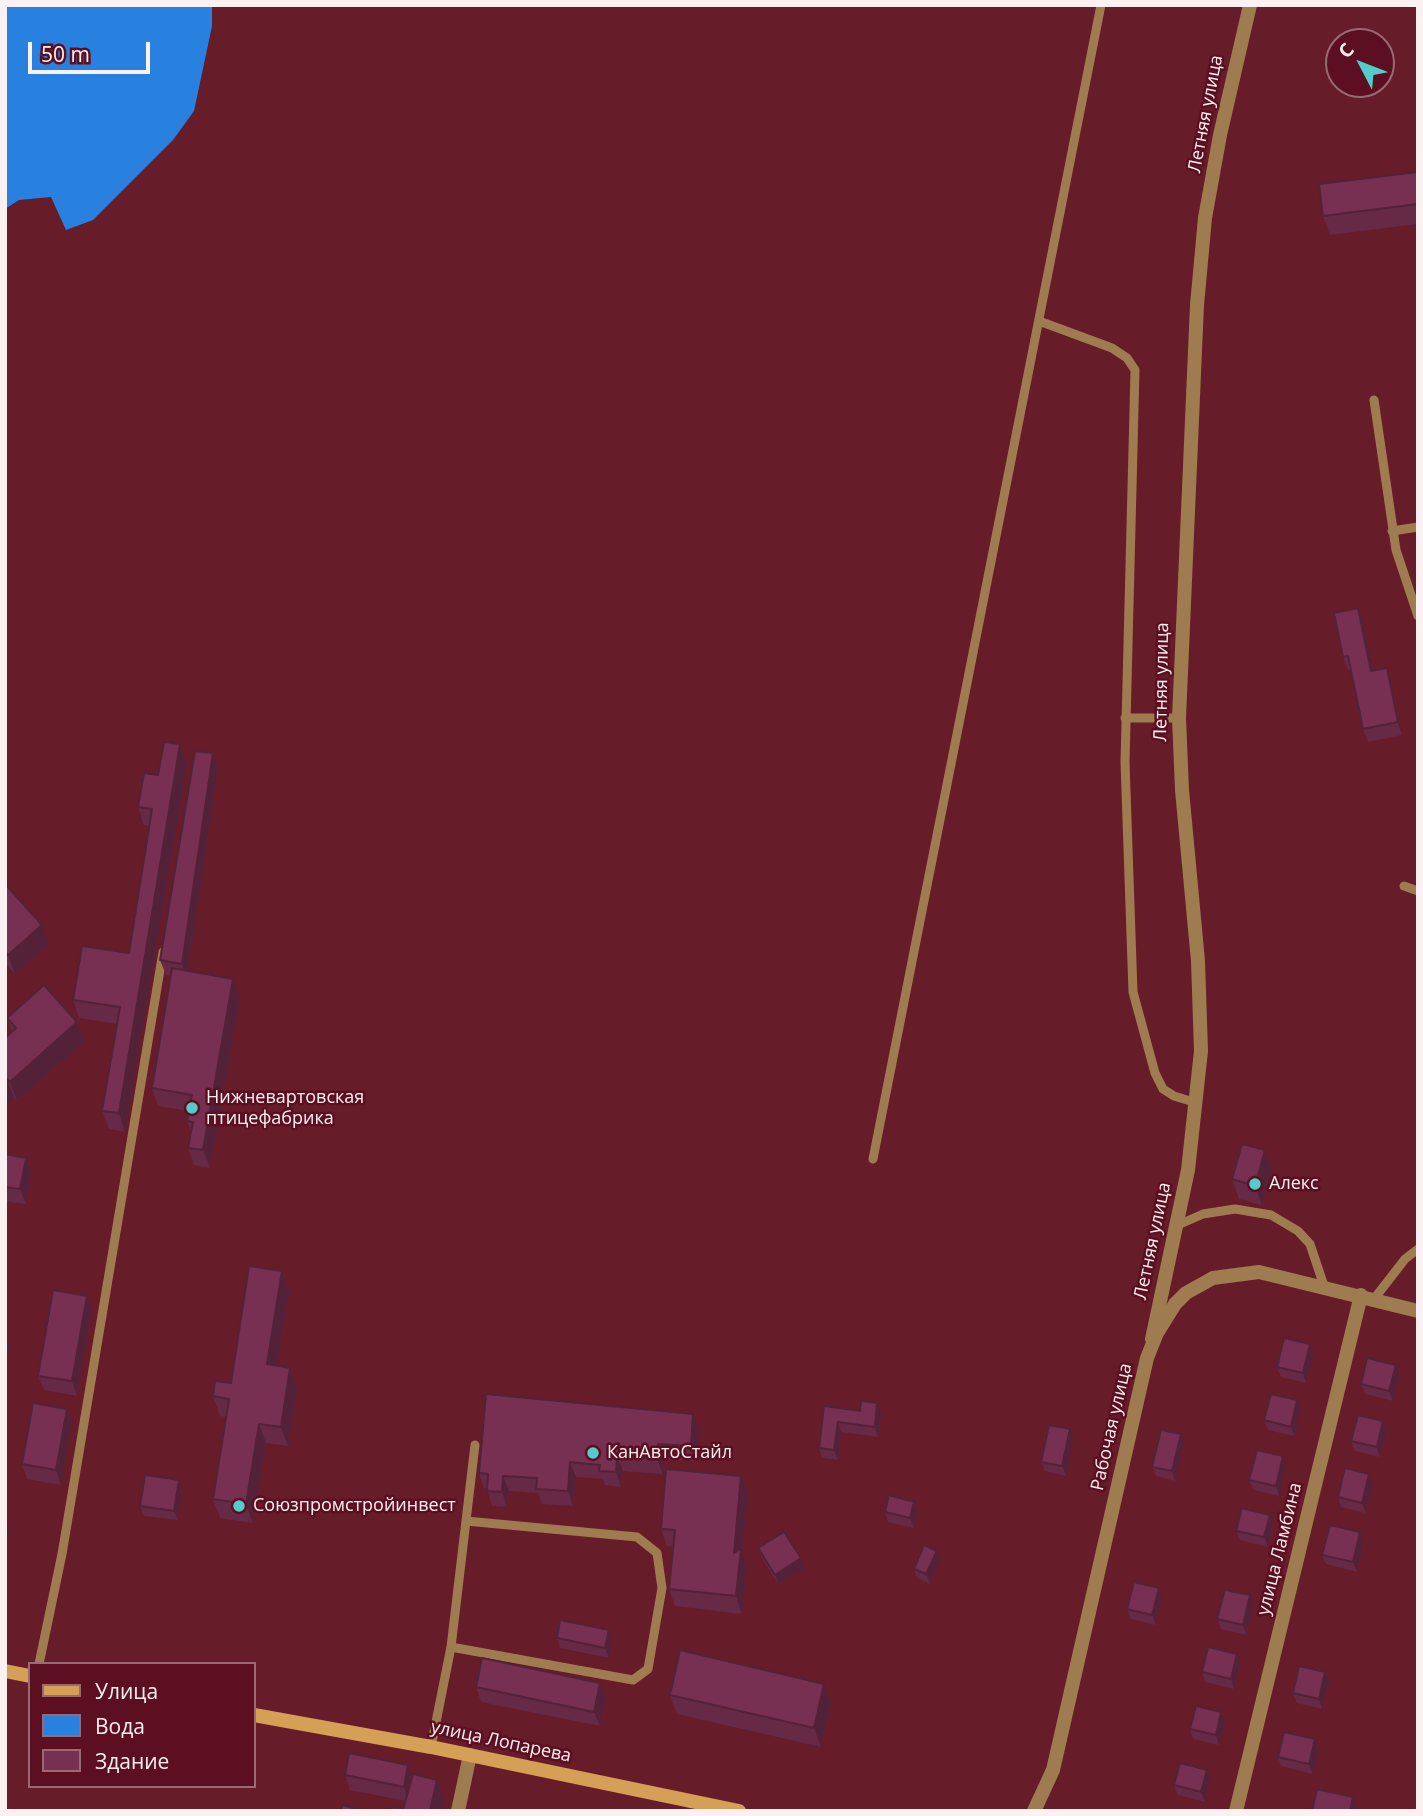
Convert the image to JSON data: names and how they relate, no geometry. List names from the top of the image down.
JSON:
{
  "streets": {
    "main road": ["улица Лопарева"],
    "street": ["Летняя улица", "Рабочая улица", "улица Ламбина"]
  },
  "crossings": [
    ["Летняя улица", "Рабочая улица"],
    ["Рабочая улица", "улица Ламбина"]
  ],
  "places": [
    "Нижневартовская птицефабрика",
    "Алекс",
    "КанАвтоСтайл",
    "Союзпромстройинвест"
  ],
  "legend": ["Улица", "Вода", "Здание"],
  "scale_bar": "50 m",
  "north": "top left"
}
